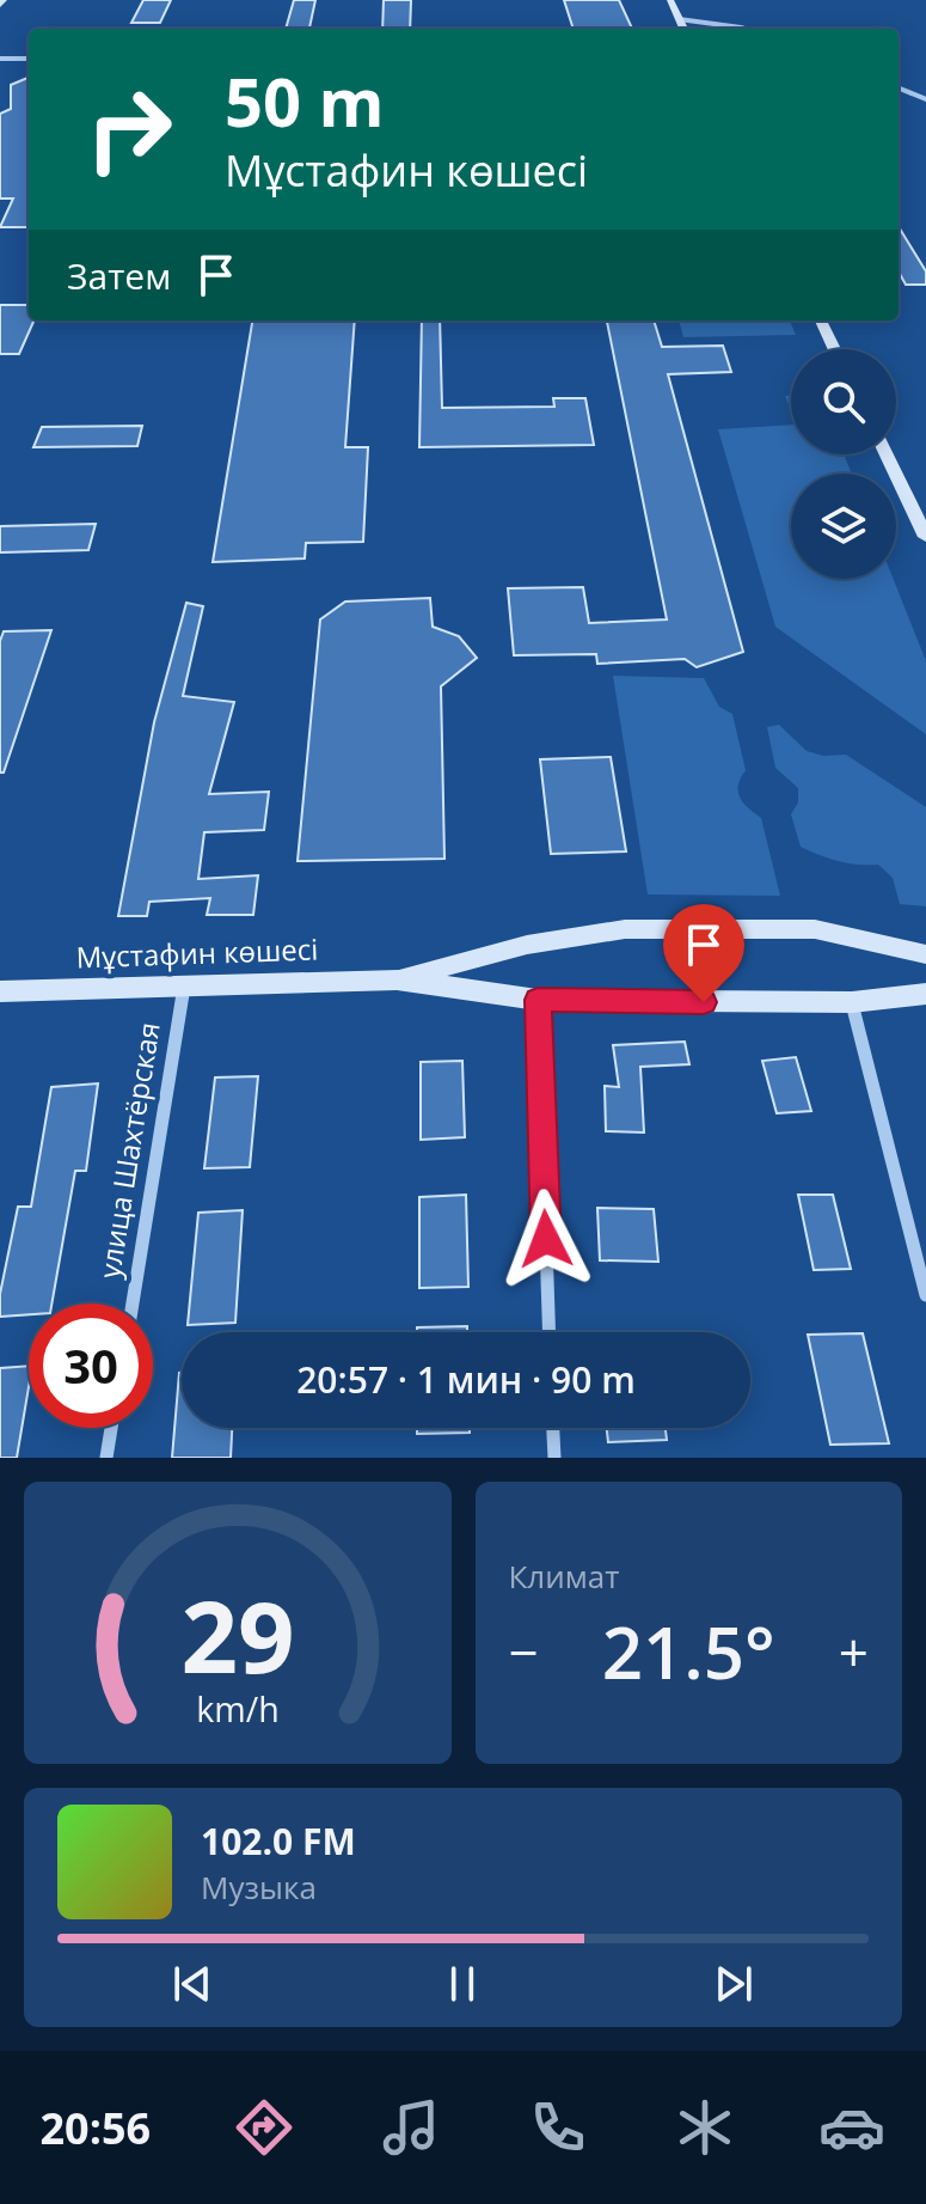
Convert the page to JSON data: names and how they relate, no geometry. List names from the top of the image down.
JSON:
{
  "streets": {
    "street": ["Мұстафин көшесі", "улица Шахтёрская"]
  },
  "crossings": [
    ["Мұстафин көшесі", "улица Шахтёрская"]
  ],
  "page": {
    "turn": ["50 m", "Мұстафин көшесі"],
    "then": "Затем",
    "limit": "30",
    "trip": "20:57 · 1 мин · 90 m",
    "tile": "Климат",
    "heat": ["−", "21.5°", "+"],
    "song": ["102.0 FM", "Музыка"],
    "tabs": "20:56",
    "gauge": ["29", "km/h"]
  }
}
